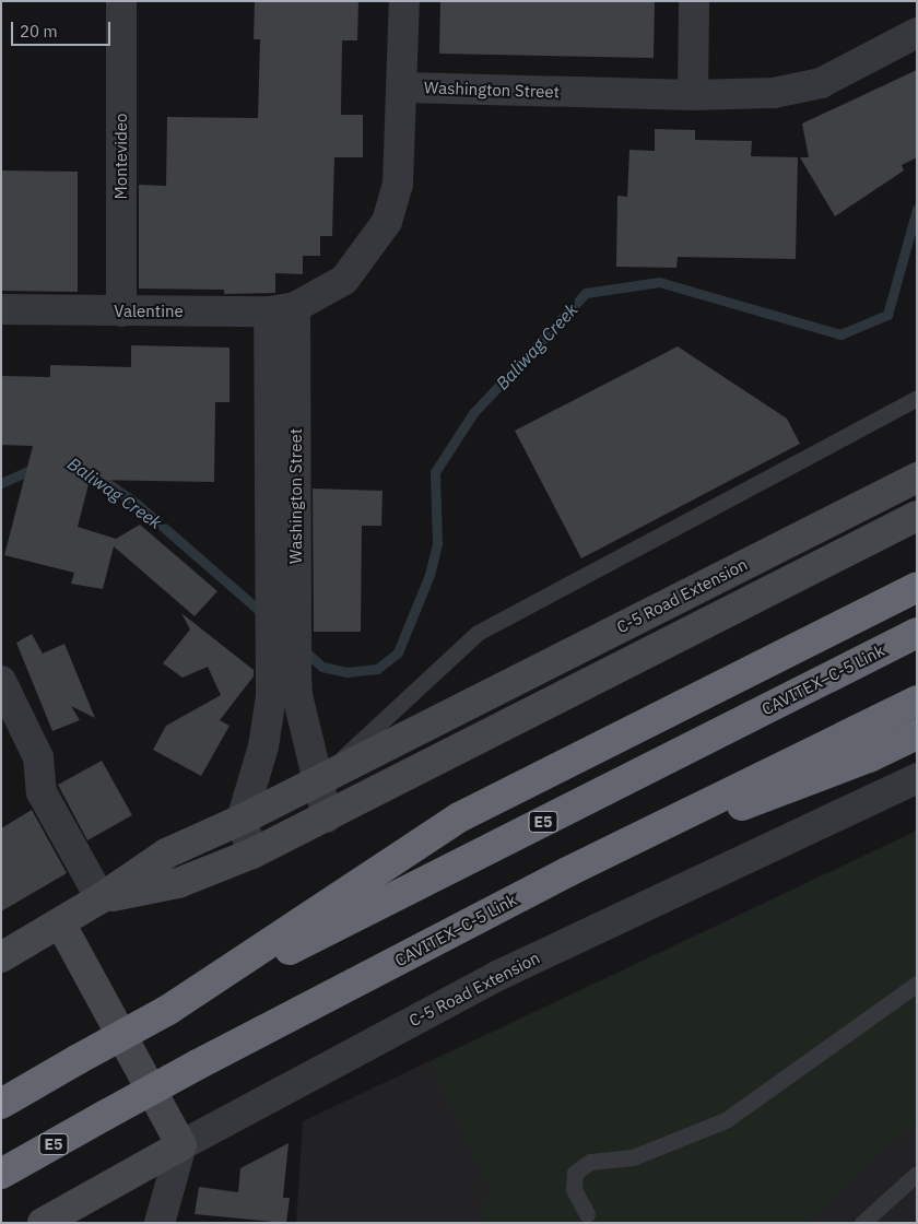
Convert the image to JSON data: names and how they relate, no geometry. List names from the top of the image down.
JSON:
{
  "streets": {
    "highway": ["CAVITEX–C-5 Link", "E5"],
    "main road": ["C-5 Road Extension"],
    "street": ["Washington Street", "Montevideo", "Valentine"]
  },
  "crossings": [
    ["Washington Street", "Valentine"],
    ["Washington Street", "C-5 Road Extension"],
    ["Montevideo", "Valentine"]
  ],
  "water": ["Baliwag Creek"],
  "scale_bar": "20 m"
}
